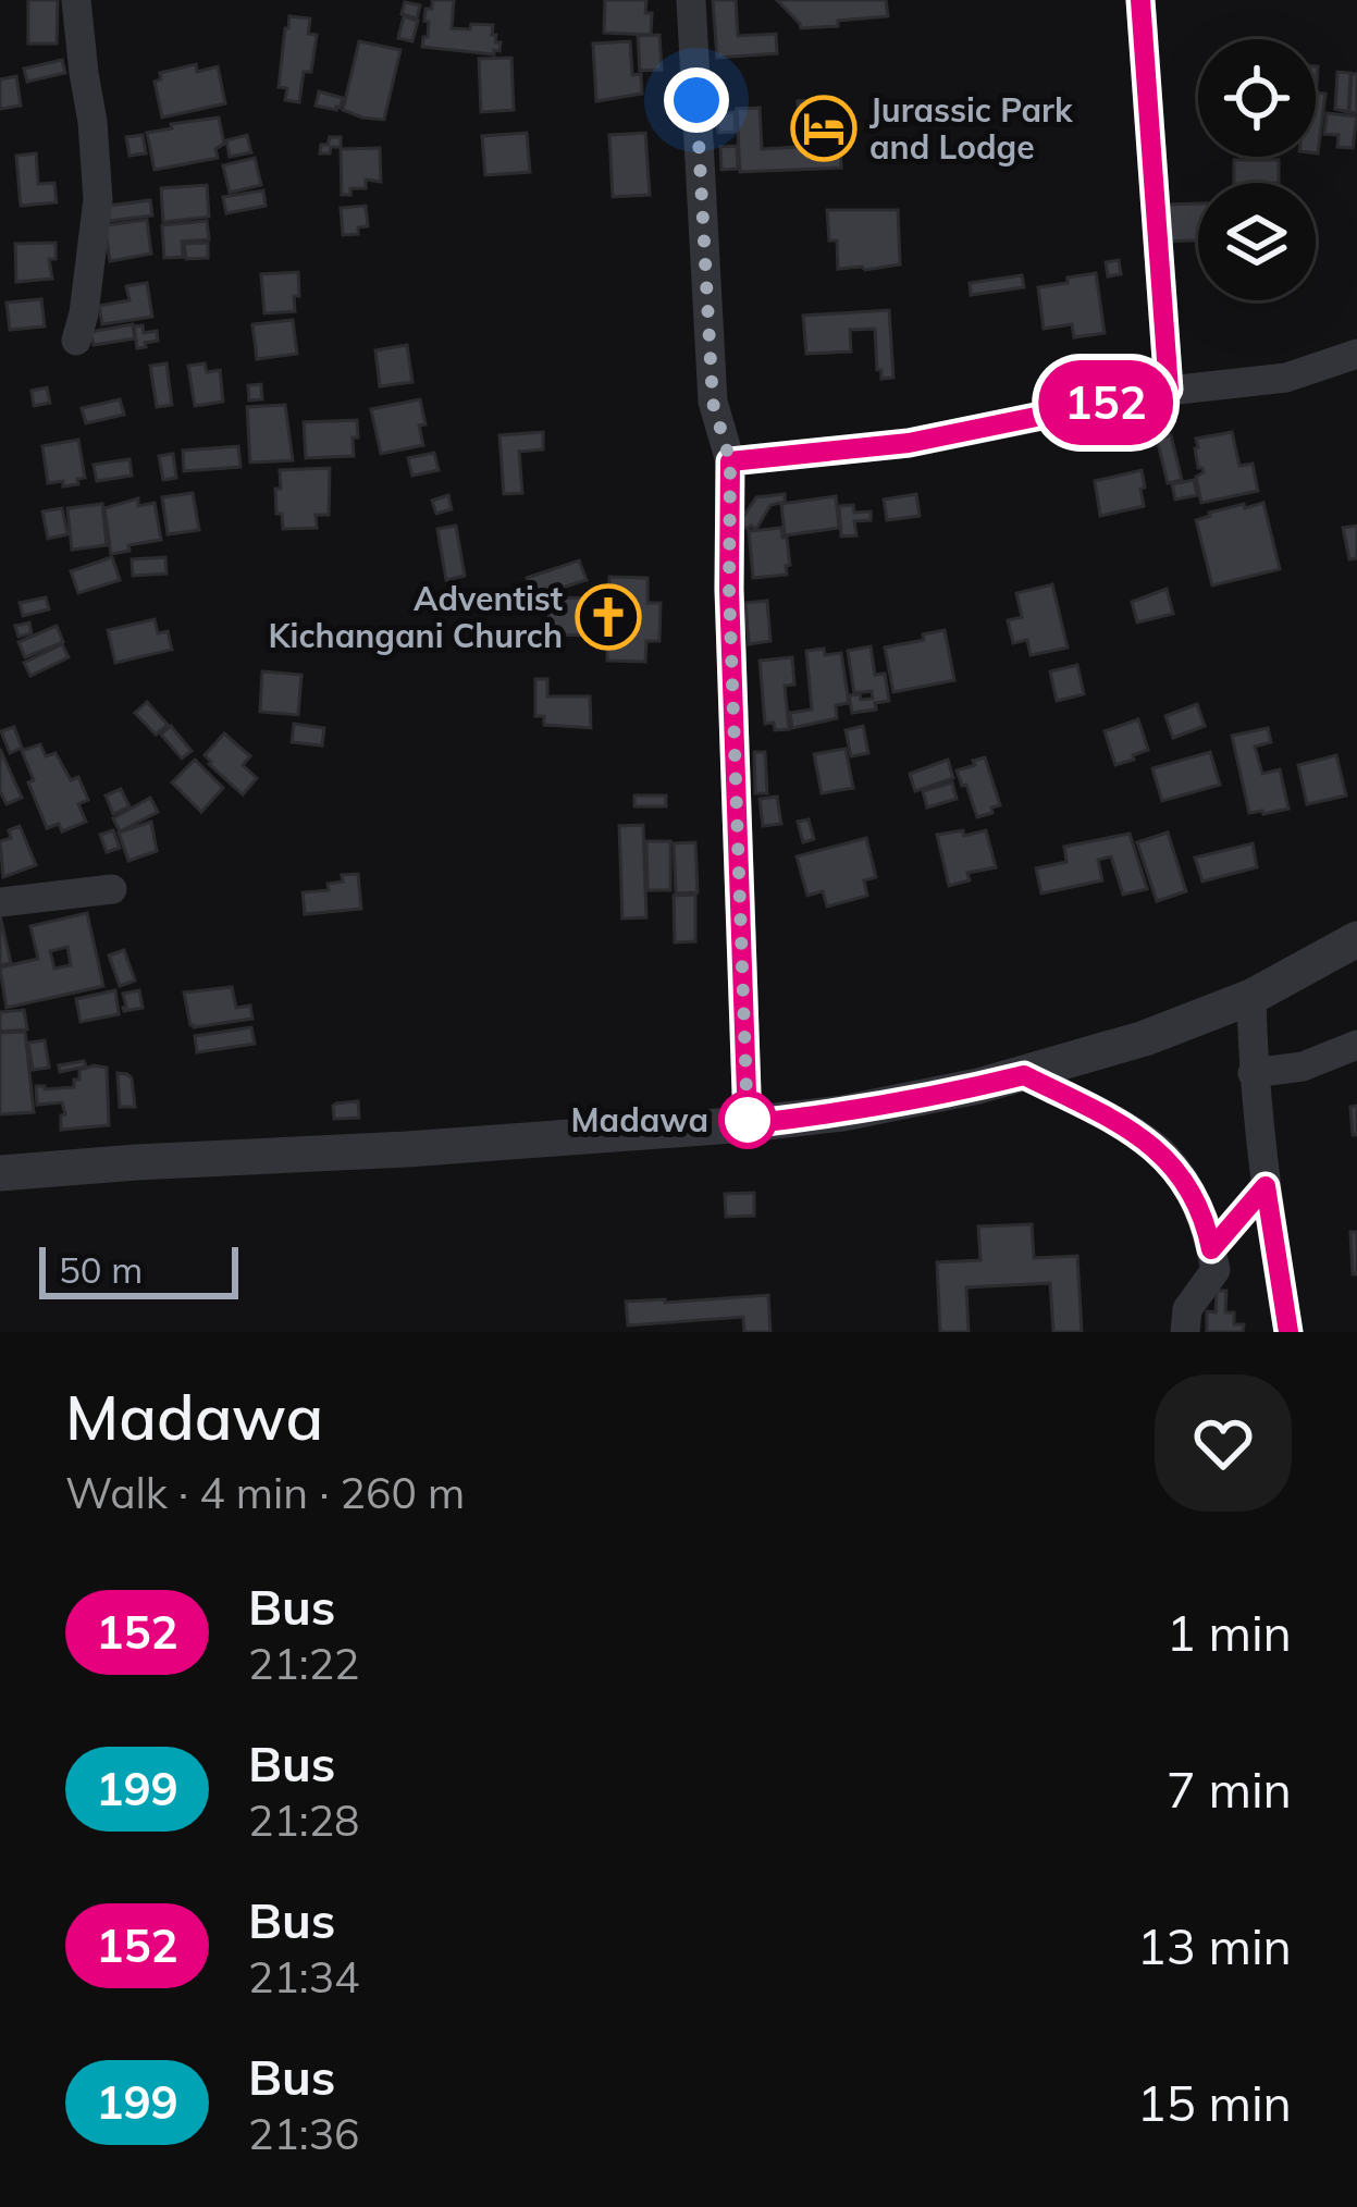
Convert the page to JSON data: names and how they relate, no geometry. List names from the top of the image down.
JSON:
{
  "places": {
    "hotel": ["Jurassic Park and Lodge"],
    "church": ["Adventist Kichangani Church"],
    "other": ["Madawa"]
  },
  "lines": ["bus line 152"],
  "scale_bar": "50 m",
  "page": {
    "on_map": "152",
    "scale": "50 m",
    "heading": ["Madawa", "Walk · 4 min · 260 m"],
    "list": [
      {
        "mark": "152",
        "name": "Bus",
        "note": "21:22",
        "value": "1 min"
      },
      {
        "mark": "199",
        "name": "Bus",
        "note": "21:28",
        "value": "7 min"
      },
      {
        "mark": "152",
        "name": "Bus",
        "note": "21:34",
        "value": "13 min"
      },
      {
        "mark": "199",
        "name": "Bus",
        "note": "21:36",
        "value": "15 min"
      }
    ]
  }
}
